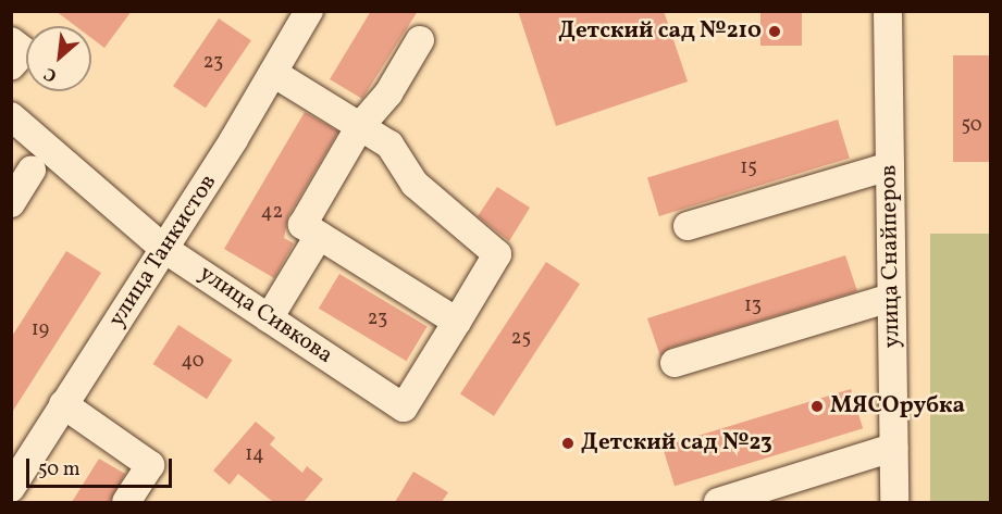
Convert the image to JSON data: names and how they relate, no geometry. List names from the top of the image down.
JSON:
{
  "streets": {
    "street": ["улица Танкистов", "улица Снайперов", "улица Сивкова"]
  },
  "crossings": [
    ["улица Танкистов", "улица Сивкова"]
  ],
  "places": ["Детский сад №210", "МЯСОрубка", "Детский сад №23"],
  "house_numbers": [
    "23",
    "50",
    "15",
    "42",
    "13",
    "23",
    "19",
    "25",
    "40",
    "14"
  ],
  "scale_bar": "50 m",
  "north": "bottom left"
}
